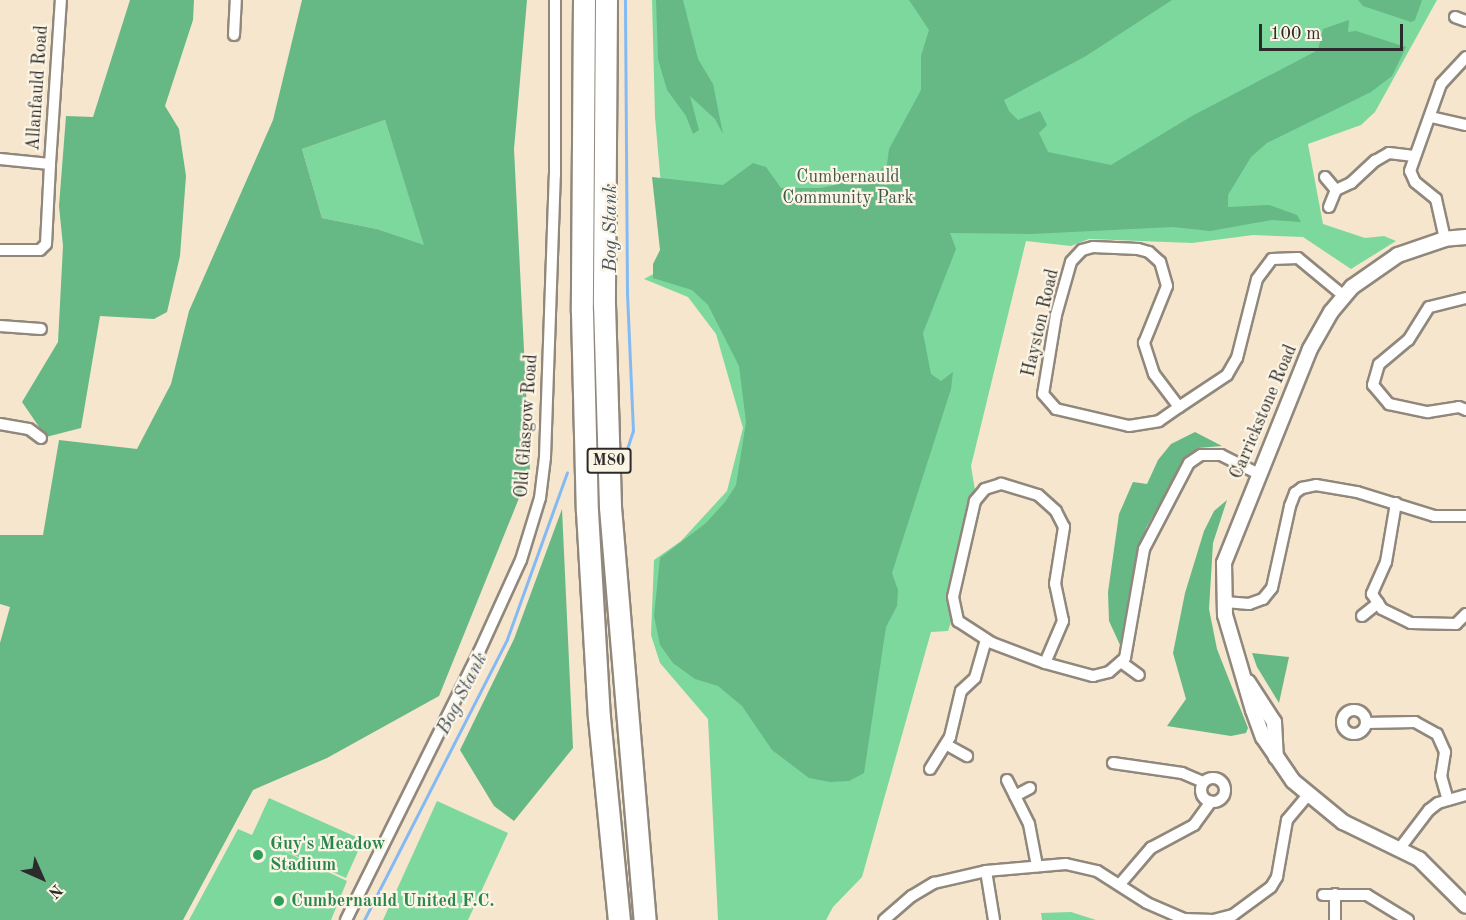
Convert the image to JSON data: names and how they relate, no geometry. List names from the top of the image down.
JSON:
{
  "streets": {
    "highway": ["M80"],
    "street": [
      "Allanfauld Road",
      "Hayston Road",
      "Carrickstone Road",
      "Old Glasgow Road"
    ]
  },
  "crossings": [
    ["Hayston Road", "Carrickstone Road"]
  ],
  "water": ["Bog Stank"],
  "parks": ["Cumbernauld Community Park"],
  "places": ["Guy's Meadow Stadium", "Cumbernauld United F.C."],
  "scale_bar": "100 m",
  "north": "bottom right"
}
